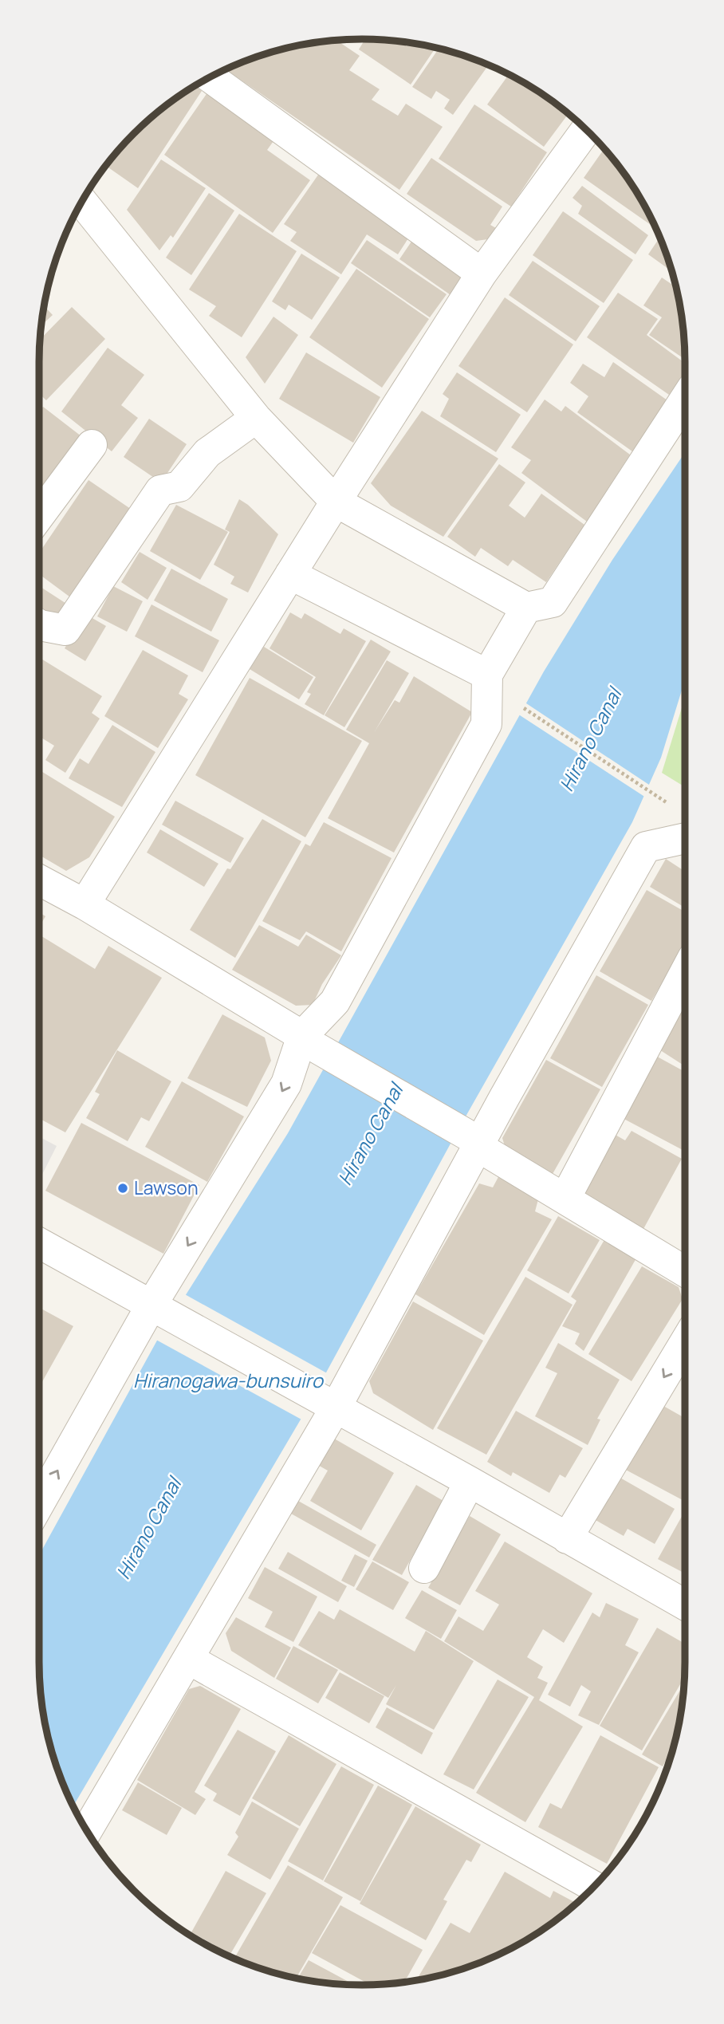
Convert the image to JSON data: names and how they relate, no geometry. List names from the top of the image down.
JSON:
{
  "water": ["Hirano Canal", "Hiranogawa-bunsuiro"],
  "places": ["Lawson"]
}
